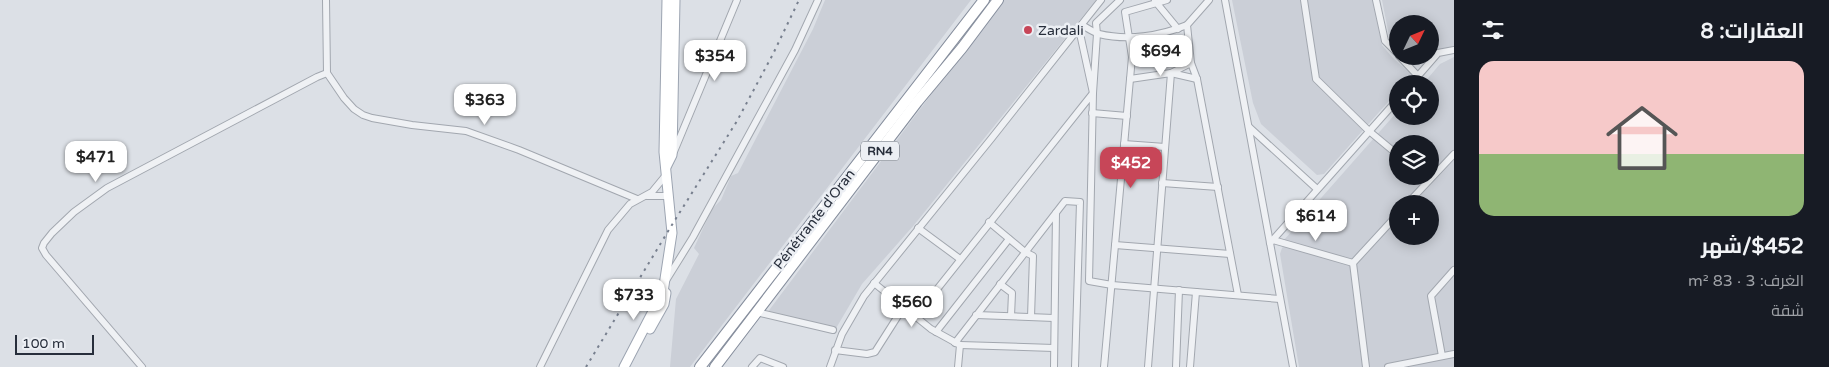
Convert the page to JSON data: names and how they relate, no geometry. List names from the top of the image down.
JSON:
{
  "streets": {
    "highway": ["RN4", "Pénétrante d'Oran"]
  },
  "places": ["Zardali"],
  "scale_bar": "100 m",
  "north": "top right",
  "page": {
    "heading": "العقارات: 8",
    "map_buttons": "+",
    "price": [
      "$694",
      "$354",
      "$363",
      "$471",
      "$452",
      "$614",
      "$733",
      "$560"
    ],
    "list": [
      {
        "name": "$452/شهر",
        "note": "الغرف: 3 · 83 m² · شقة"
      }
    ],
    "scale": "100 m"
  }
}
